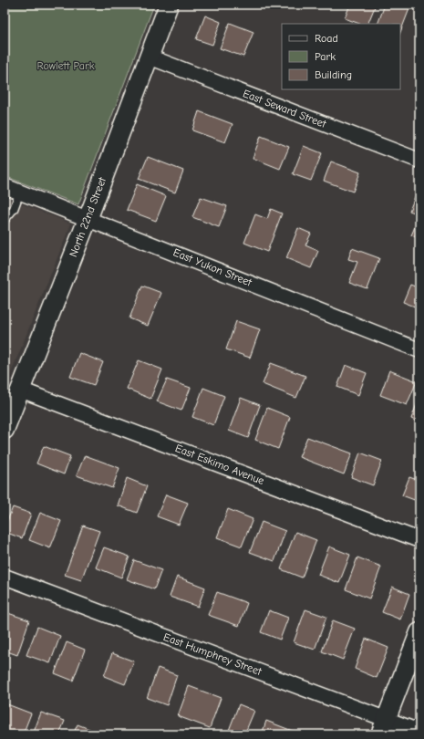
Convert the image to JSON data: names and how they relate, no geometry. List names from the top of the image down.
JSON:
{
  "streets": {
    "street": [
      "East Seward Street",
      "North 22nd Street",
      "East Yukon Street",
      "East Eskimo Avenue",
      "East Humphrey Street"
    ]
  },
  "crossings": [
    ["East Seward Street", "North 22nd Street"],
    ["North 22nd Street", "East Yukon Street"],
    ["North 22nd Street", "East Eskimo Avenue"]
  ],
  "parks": ["Rowlett Park"],
  "legend": ["Road", "Park", "Building"]
}
